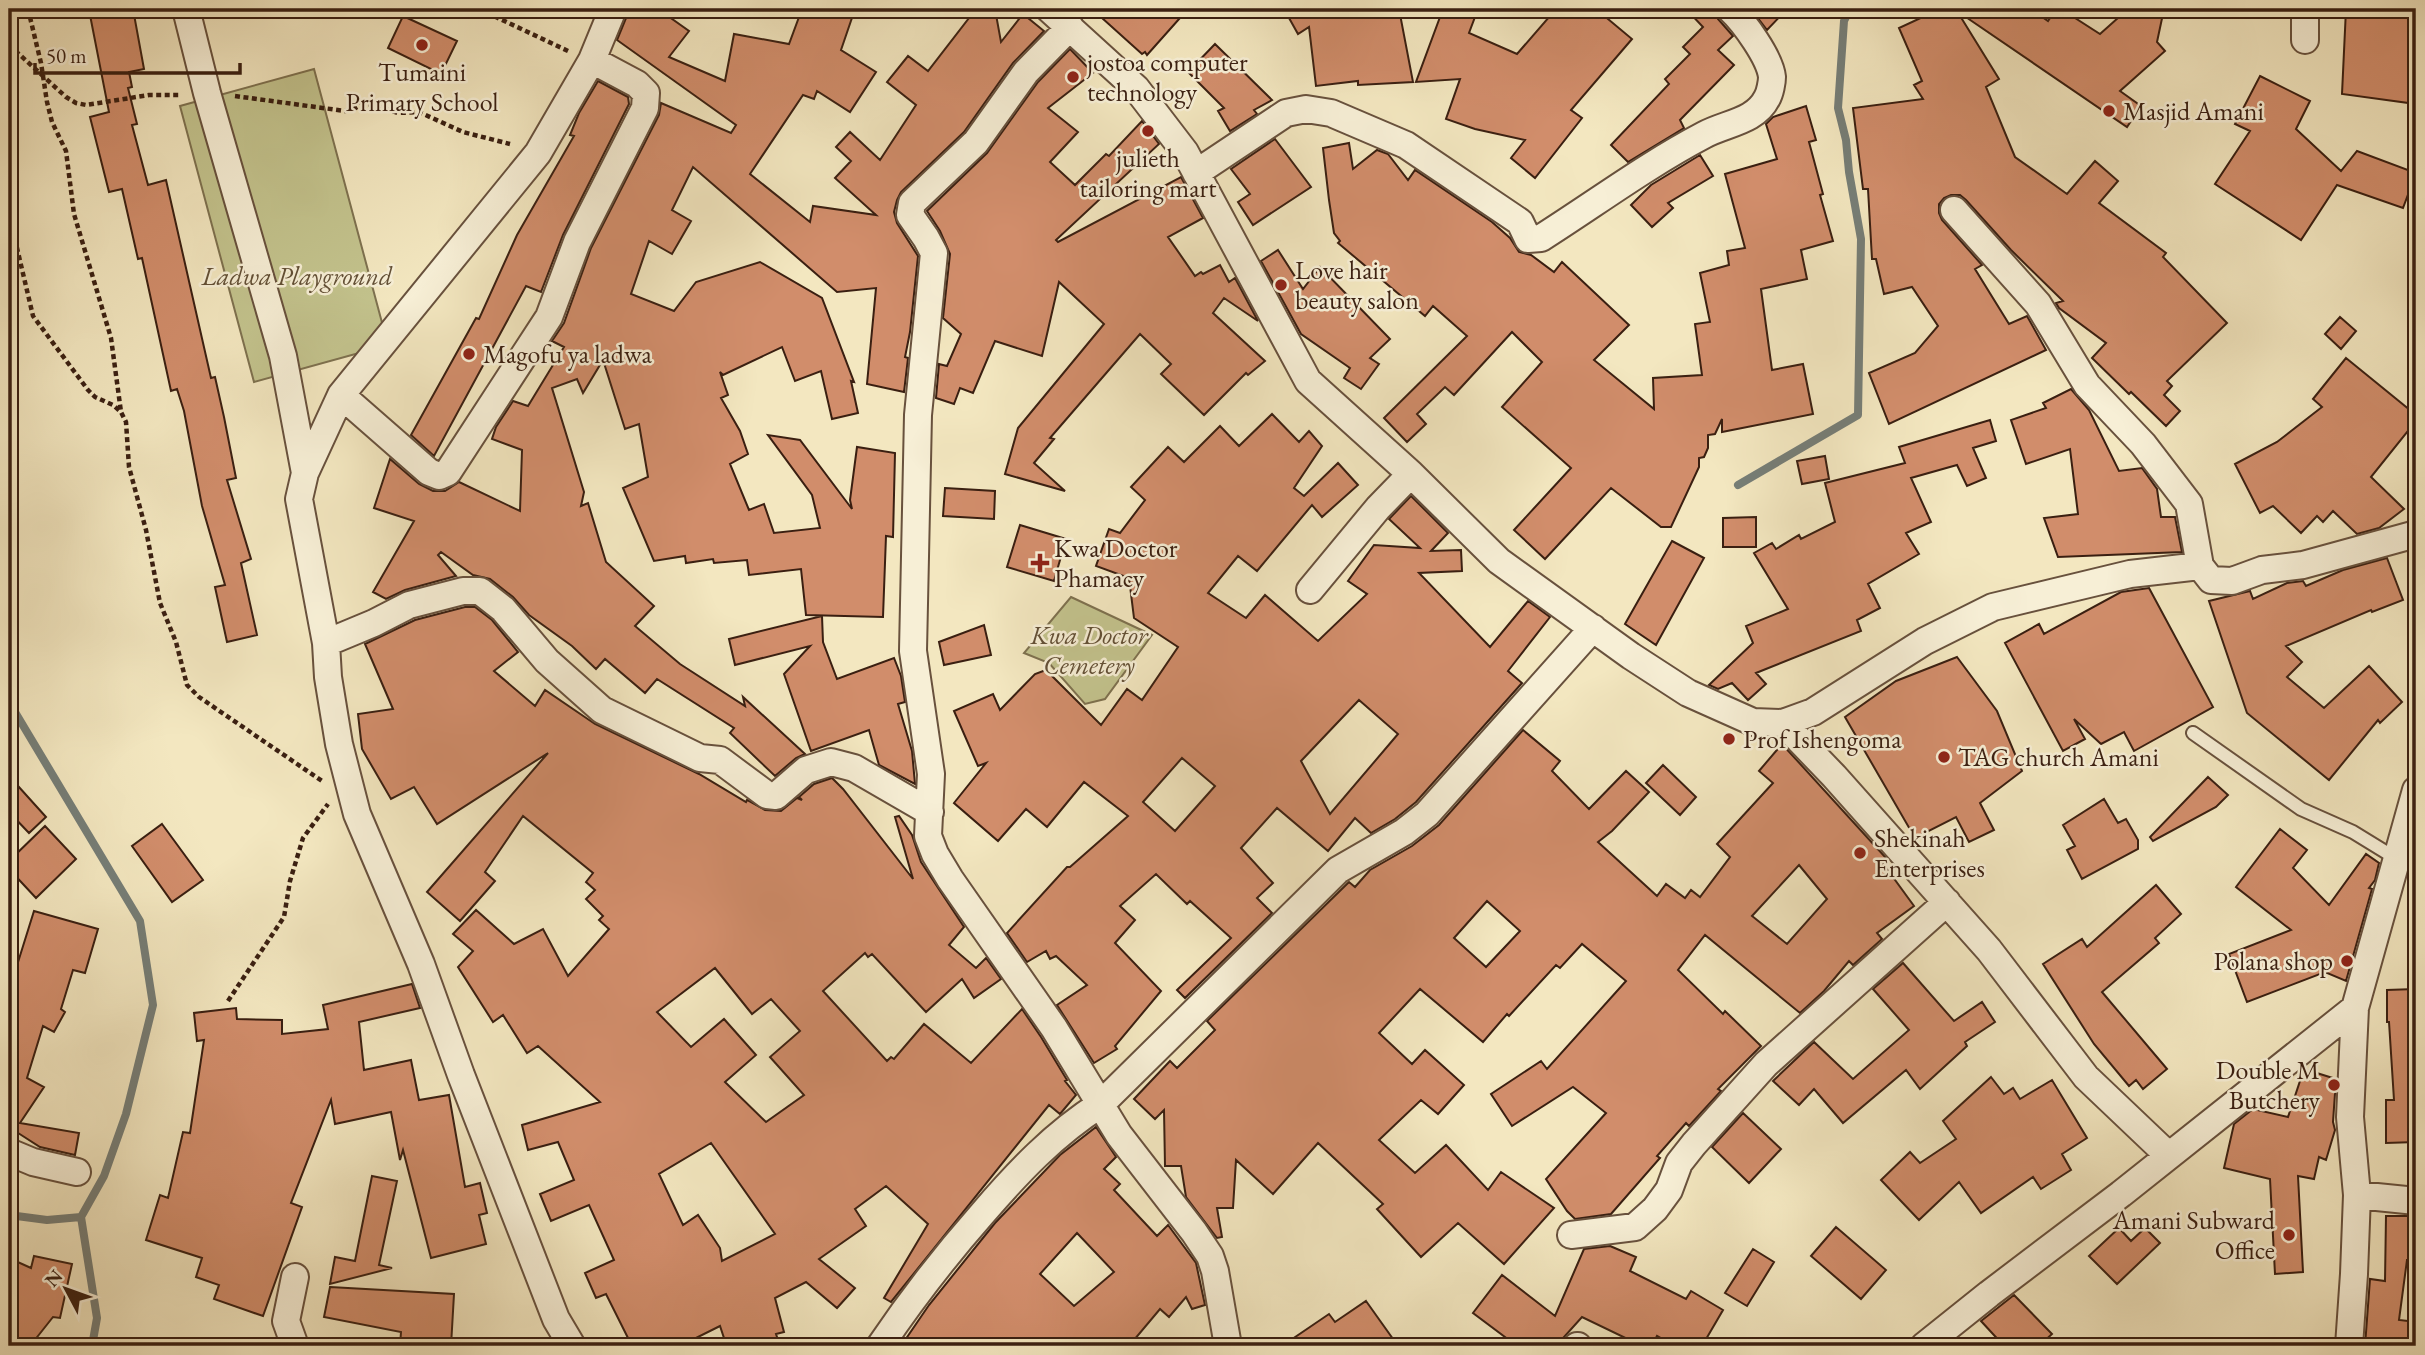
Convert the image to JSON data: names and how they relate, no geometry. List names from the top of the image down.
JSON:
{
  "parks": ["Ladwa Playground", "Kwa Doctor Cemetery"],
  "places": {
    "other": [
      "Tumaini Primary School",
      "jostoa computer technology",
      "Masjid Amani",
      "julieth tailoring mart",
      "Love hair beauty salon",
      "Magofu ya ladwa",
      "Prof Ishengoma",
      "TAG church Amani",
      "Shekinah Enterprises",
      "Polana shop",
      "Double M Butchery",
      "Amani Subward Office"
    ],
    "health": ["Kwa Doctor Phamacy"]
  },
  "scale_bar": "50 m",
  "north": "top left"
}
